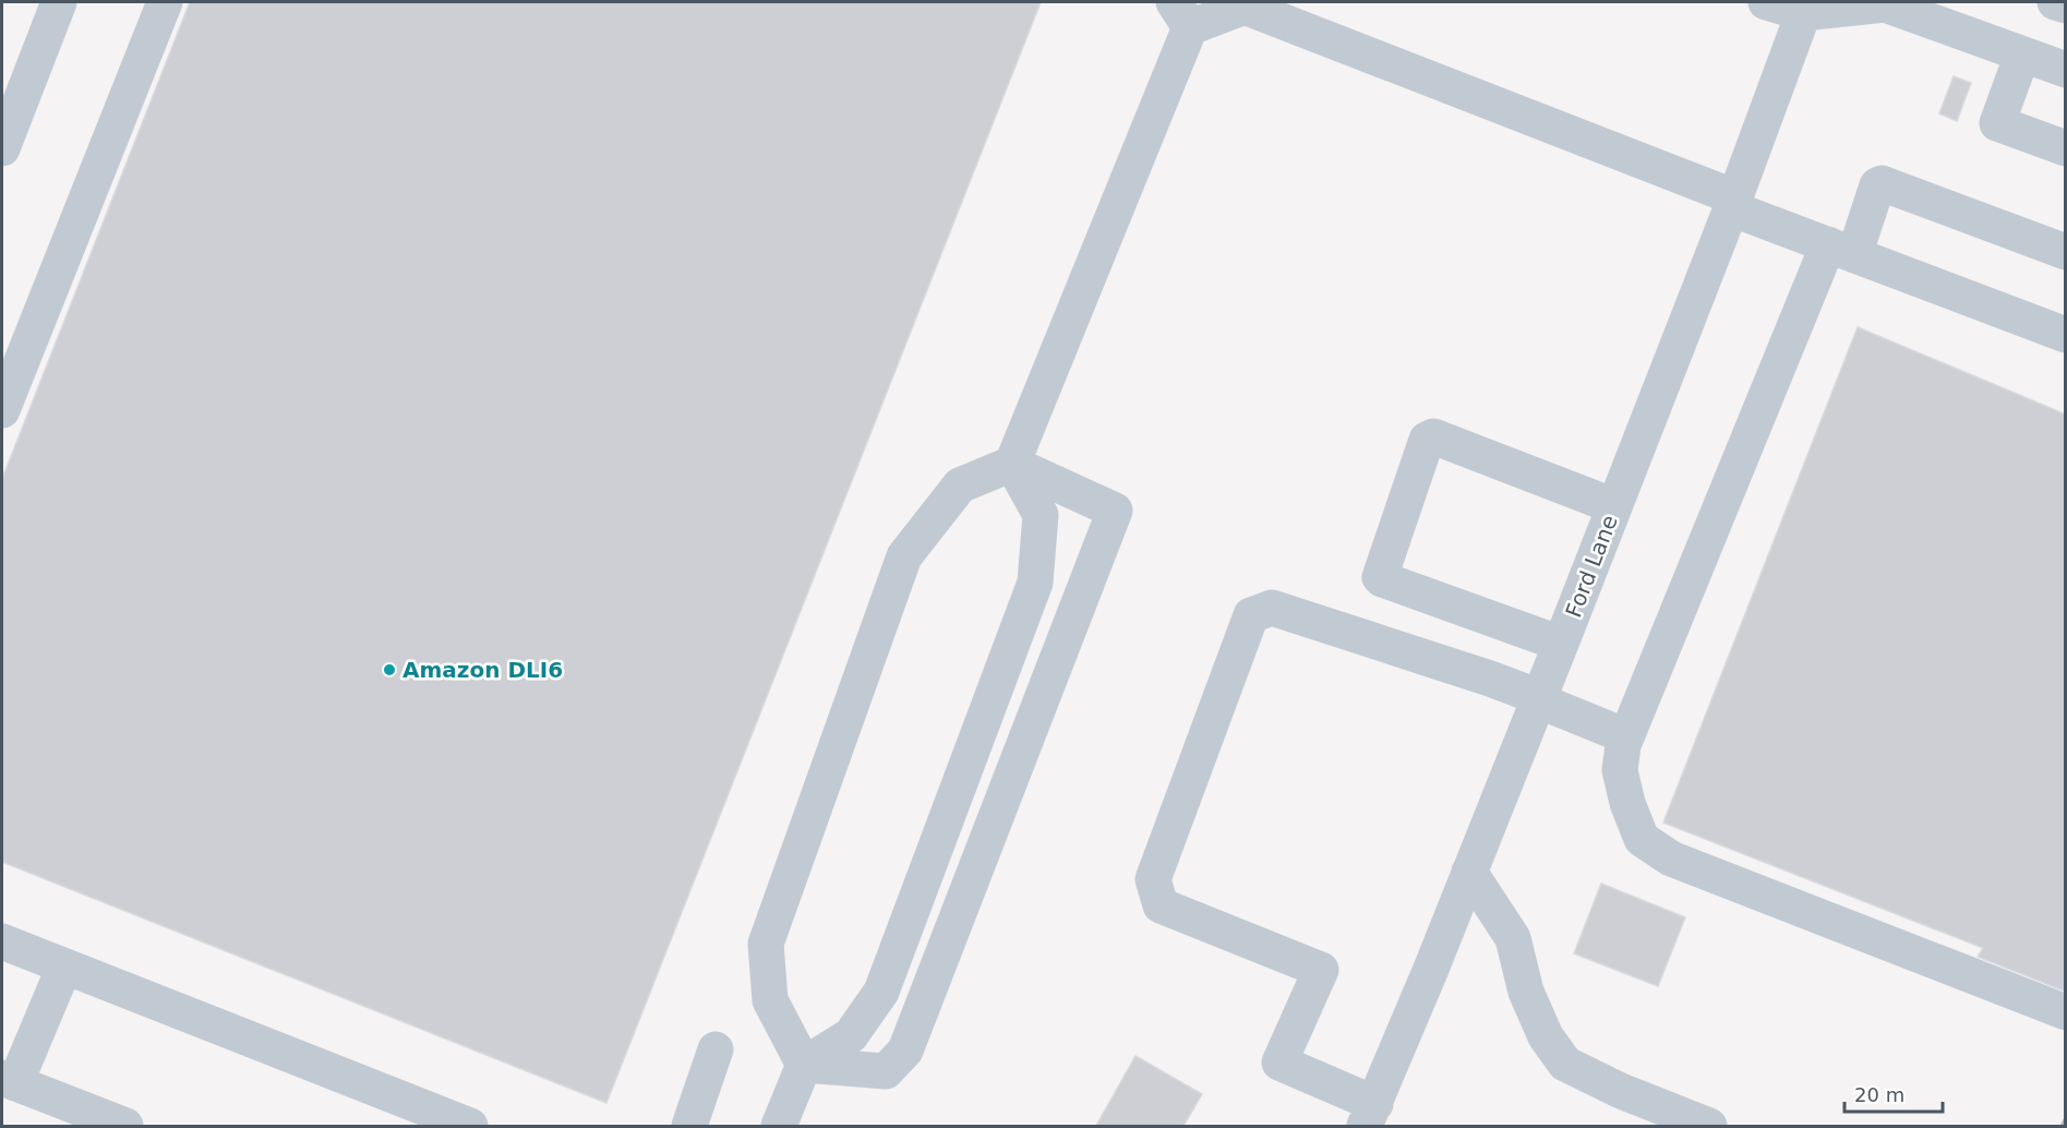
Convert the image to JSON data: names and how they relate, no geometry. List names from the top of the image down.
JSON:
{
  "streets": {
    "street": ["Ford Lane"]
  },
  "places": ["Amazon DLI6"],
  "scale_bar": "20 m"
}
